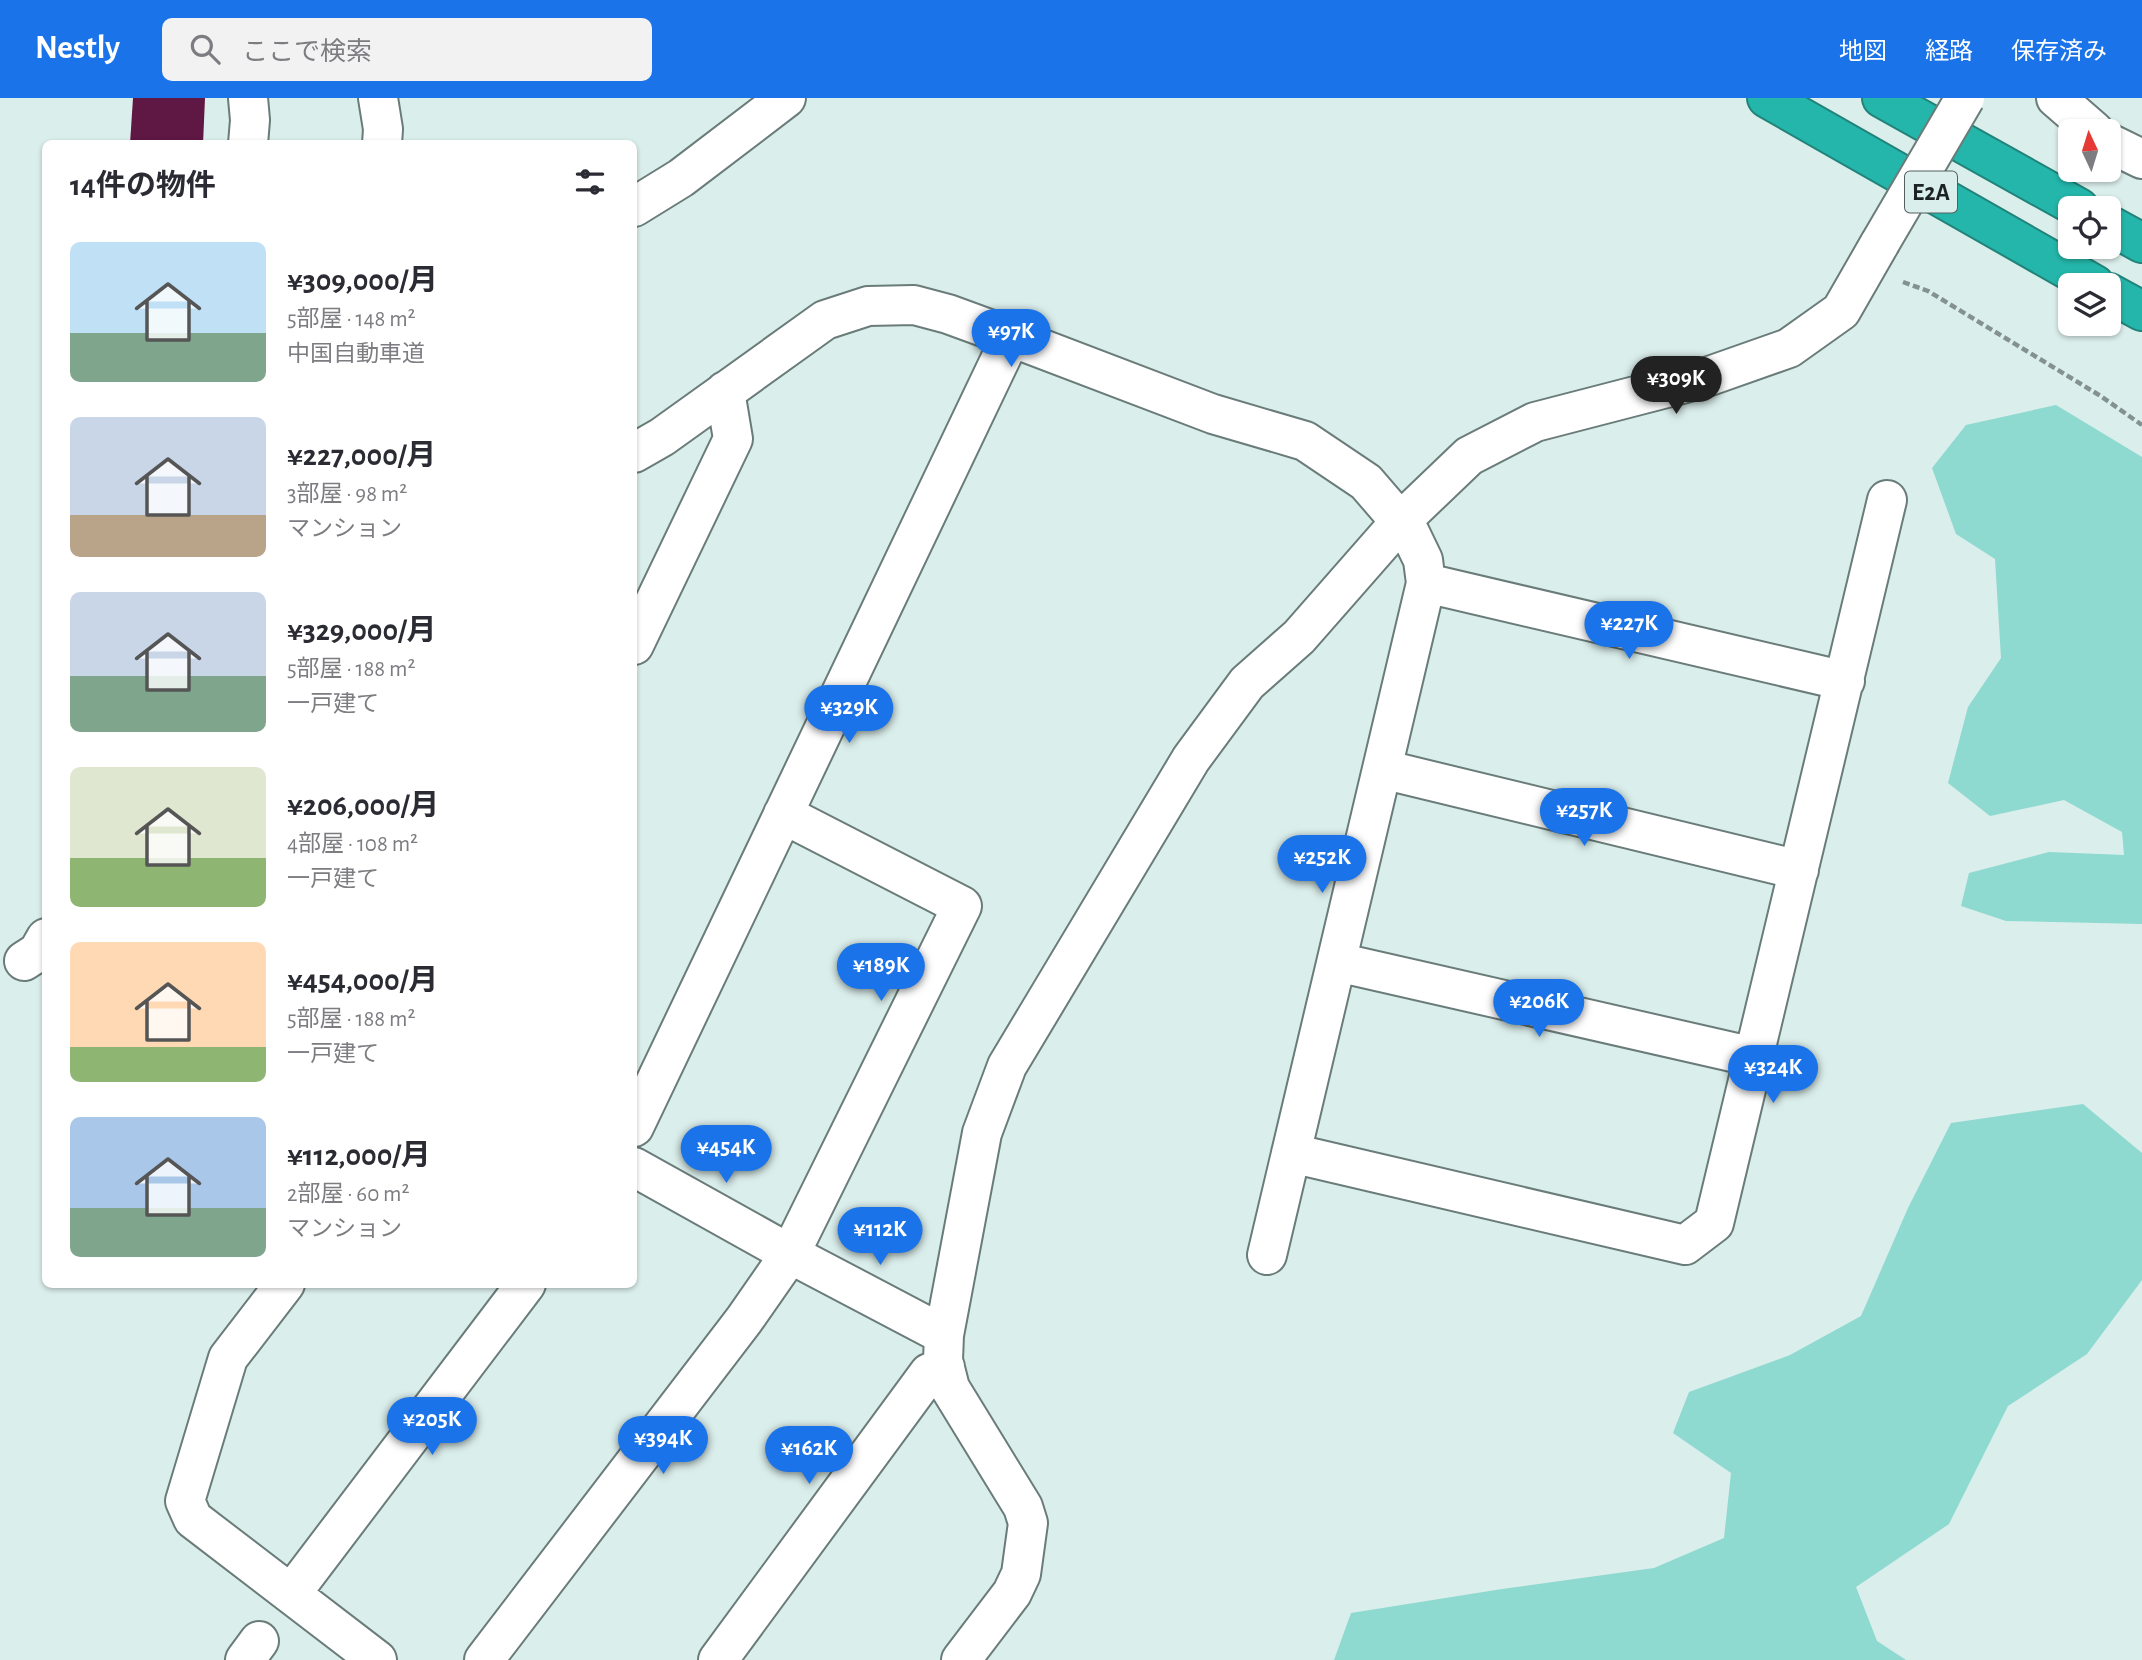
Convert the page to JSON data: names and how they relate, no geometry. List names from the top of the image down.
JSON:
{
  "streets": {
    "highway": ["E2A"]
  },
  "north": "top",
  "page": {
    "header": "Nestly",
    "search": "ここで検索",
    "nav": ["地図", "経路", "保存済み"],
    "heading": "14件の物件",
    "list": [
      {
        "name": "¥309,000/月",
        "note": "5部屋 · 148 m² · 中国自動車道"
      },
      {
        "name": "¥227,000/月",
        "note": "3部屋 · 98 m² · マンション"
      },
      {
        "name": "¥329,000/月",
        "note": "5部屋 · 188 m² · 一戸建て"
      },
      {
        "name": "¥206,000/月",
        "note": "4部屋 · 108 m² · 一戸建て"
      },
      {
        "name": "¥454,000/月",
        "note": "5部屋 · 188 m² · 一戸建て"
      },
      {
        "name": "¥112,000/月",
        "note": "2部屋 · 60 m² · マンション"
      }
    ],
    "price": [
      "¥97K",
      "¥309K",
      "¥227K",
      "¥329K",
      "¥257K",
      "¥252K",
      "¥189K",
      "¥206K",
      "¥324K",
      "¥454K",
      "¥112K",
      "¥205K",
      "¥394K",
      "¥162K"
    ]
  }
}
